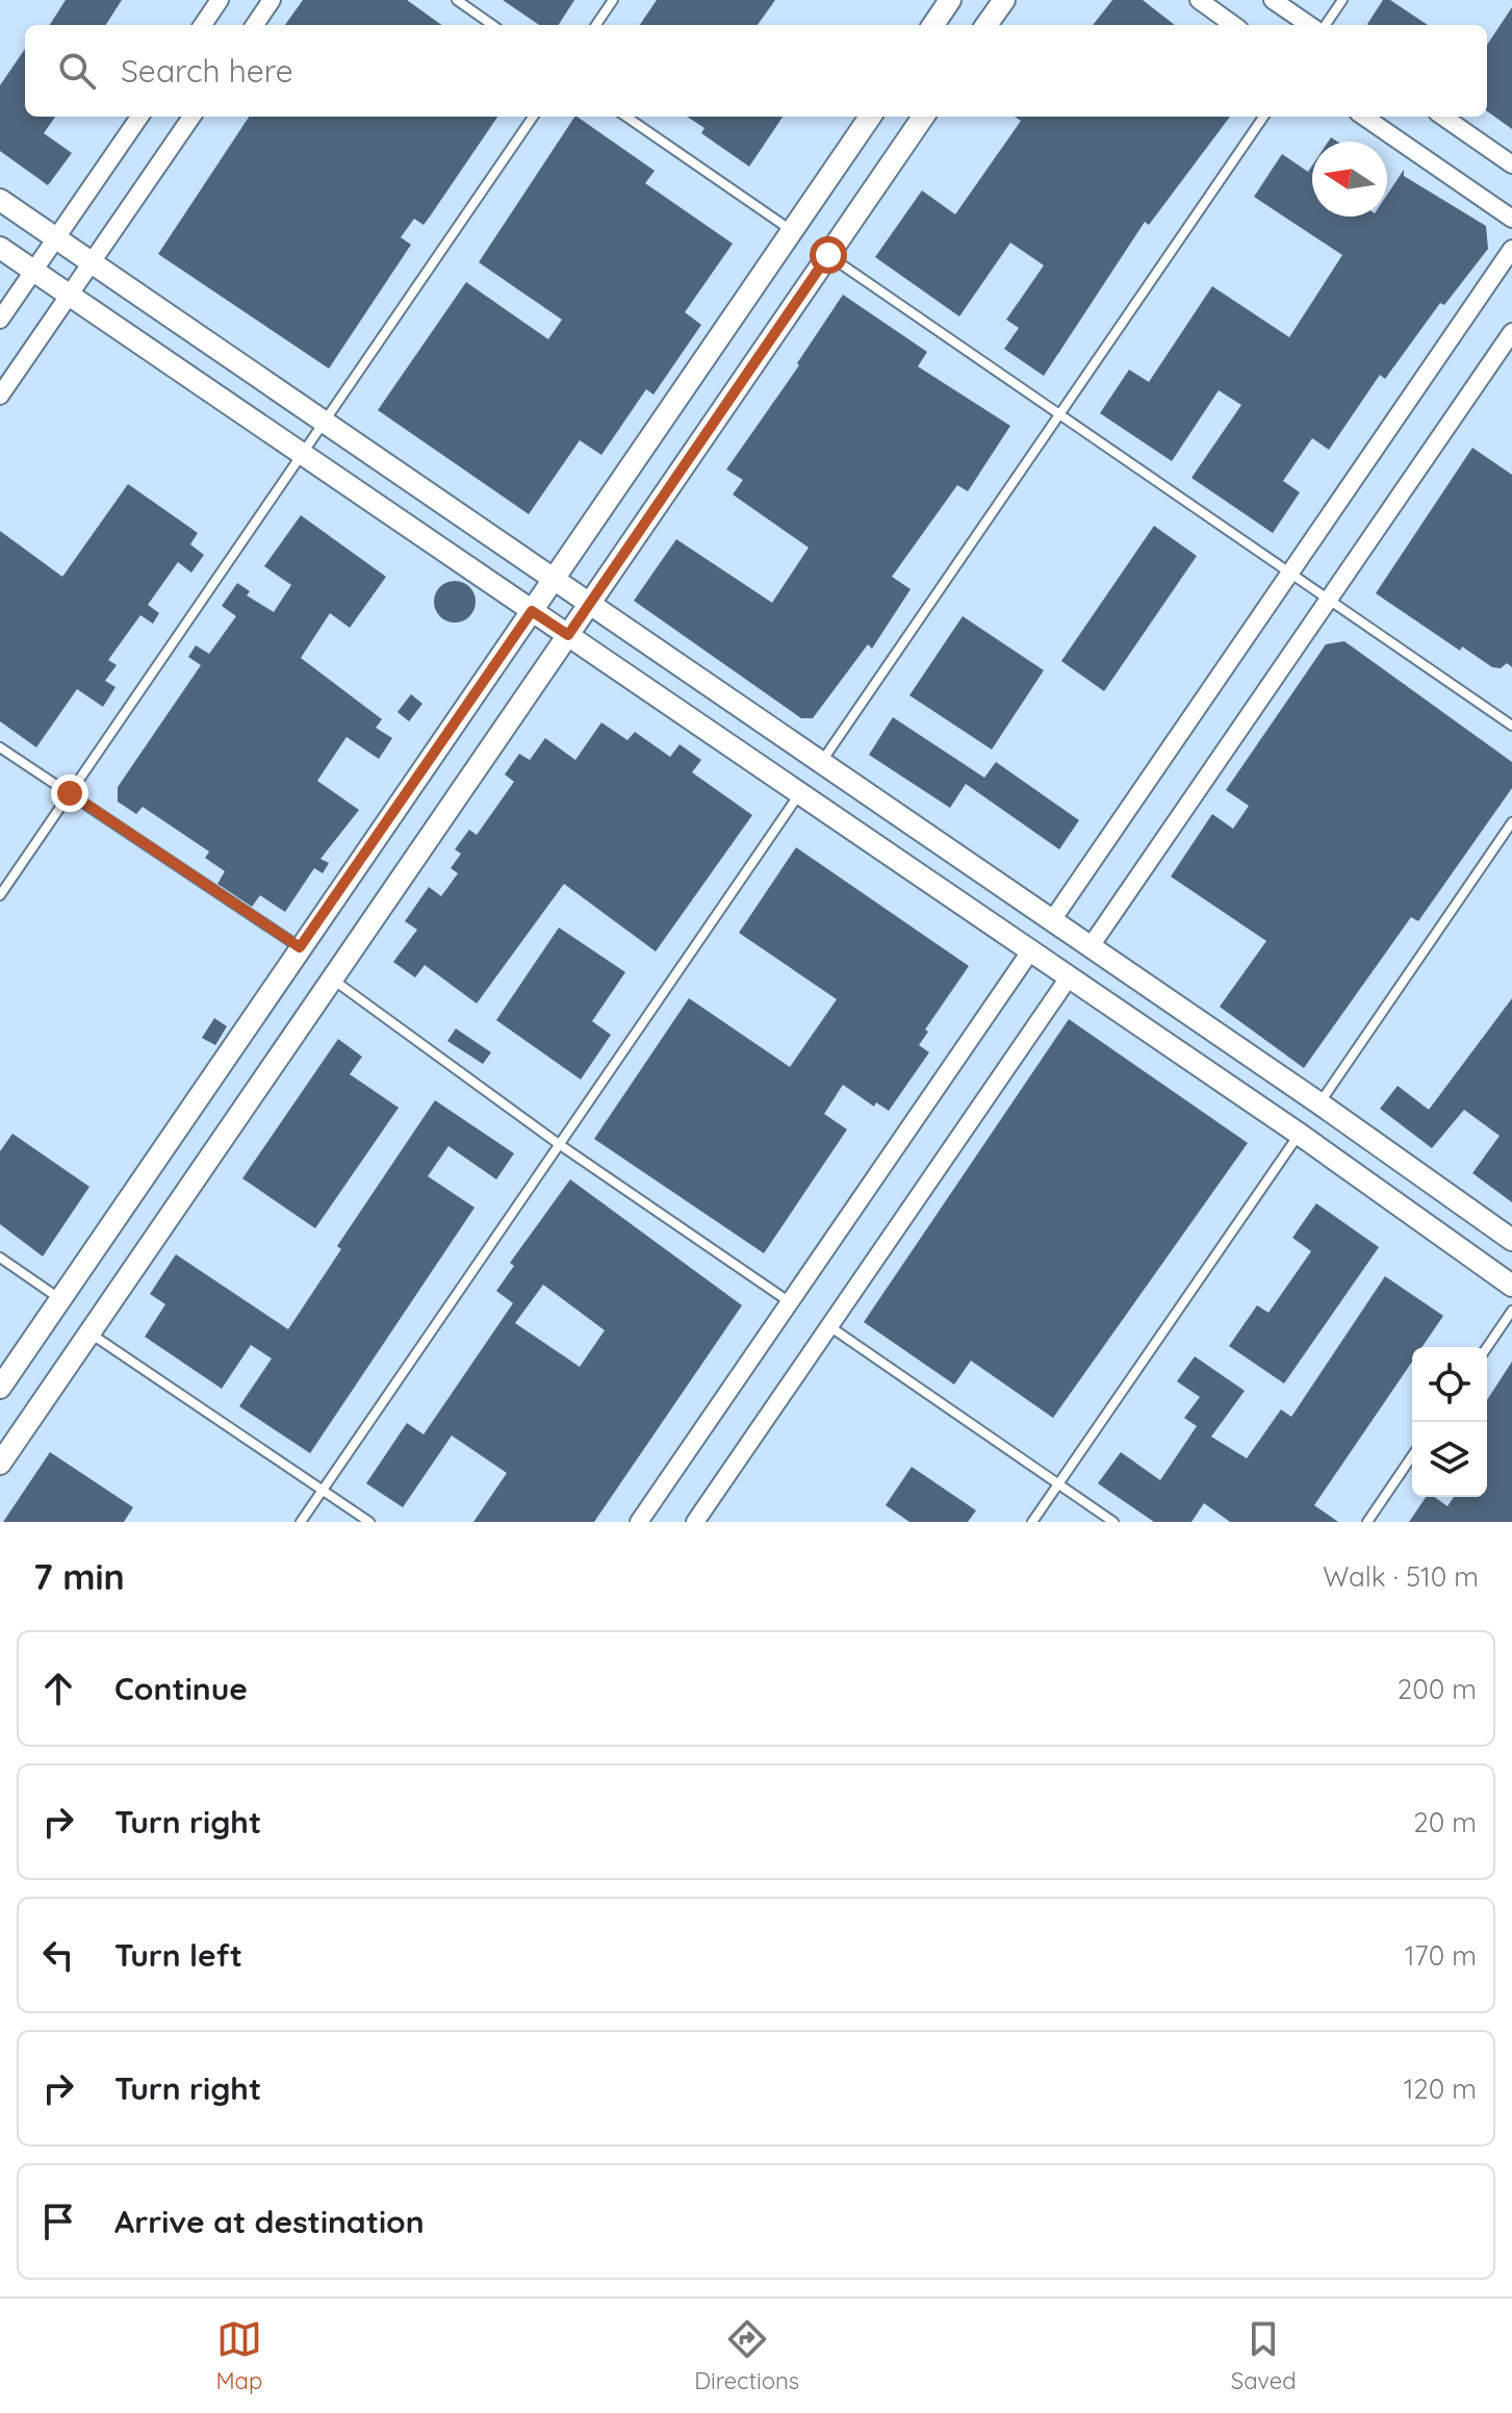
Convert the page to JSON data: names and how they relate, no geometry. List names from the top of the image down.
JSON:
{
  "north": "left",
  "page": {
    "search": "Search here",
    "heading": ["7 min", "Walk · 510 m"],
    "list": [
      ["Continue", "200 m"],
      ["Turn right", "20 m"],
      ["Turn left", "170 m"],
      ["Turn right", "120 m"],
      "Arrive at destination"
    ],
    "nav": ["Map", "Directions", "Saved"]
  }
}
